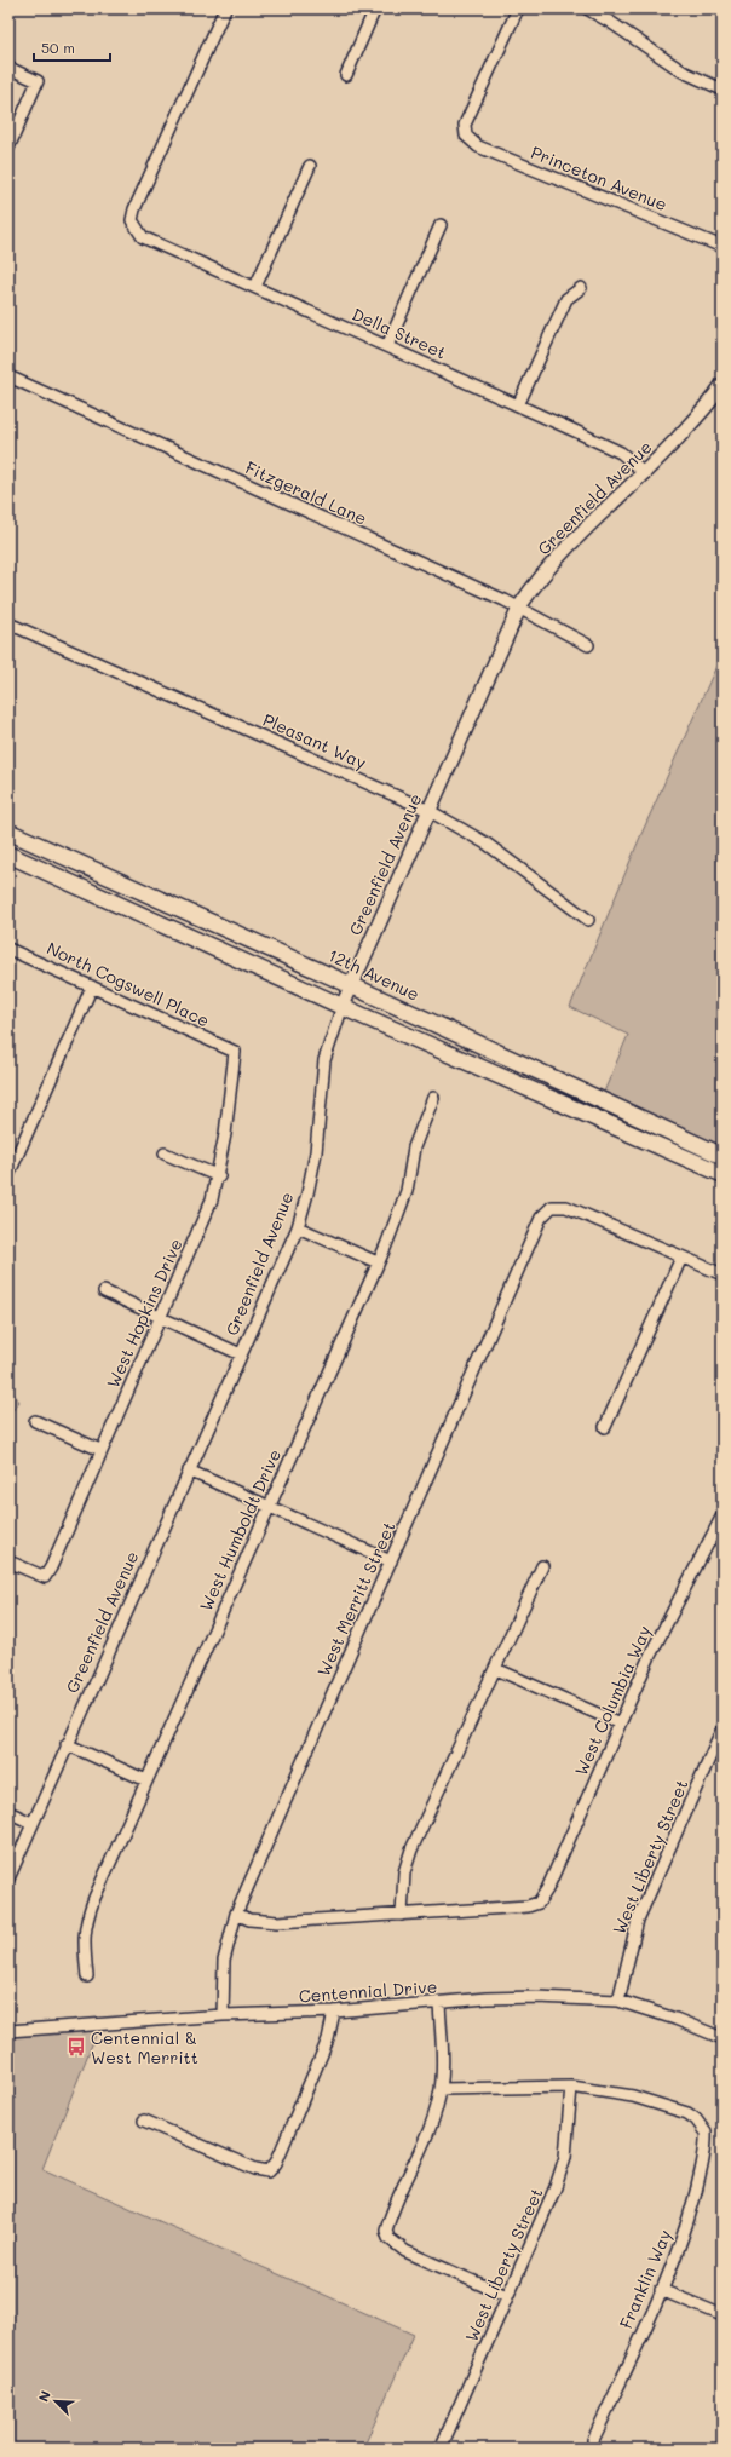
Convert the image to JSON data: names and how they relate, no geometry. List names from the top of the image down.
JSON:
{
  "streets": {
    "main road": ["12th Avenue"],
    "street": [
      "Princeton Avenue",
      "Della Street",
      "Fitzgerald Lane",
      "Greenfield Avenue",
      "Pleasant Way",
      "North Cogswell Place",
      "West Hopkins Drive",
      "West Humboldt Drive",
      "West Merritt Street",
      "West Columbia Way",
      "West Liberty Street",
      "Centennial Drive",
      "Franklin Way"
    ]
  },
  "crossings": [
    ["Della Street", "Greenfield Avenue"],
    ["Fitzgerald Lane", "Greenfield Avenue"],
    ["Greenfield Avenue", "Pleasant Way"],
    ["Greenfield Avenue", "12th Avenue"],
    ["North Cogswell Place", "West Hopkins Drive"],
    ["West Merritt Street", "Centennial Drive"],
    ["West Liberty Street", "Centennial Drive"],
    ["West Liberty Street", "Franklin Way"]
  ],
  "places": {
    "bus stop": ["Centennial & West Merritt"]
  },
  "scale_bar": "50 m",
  "north": "top left"
}
